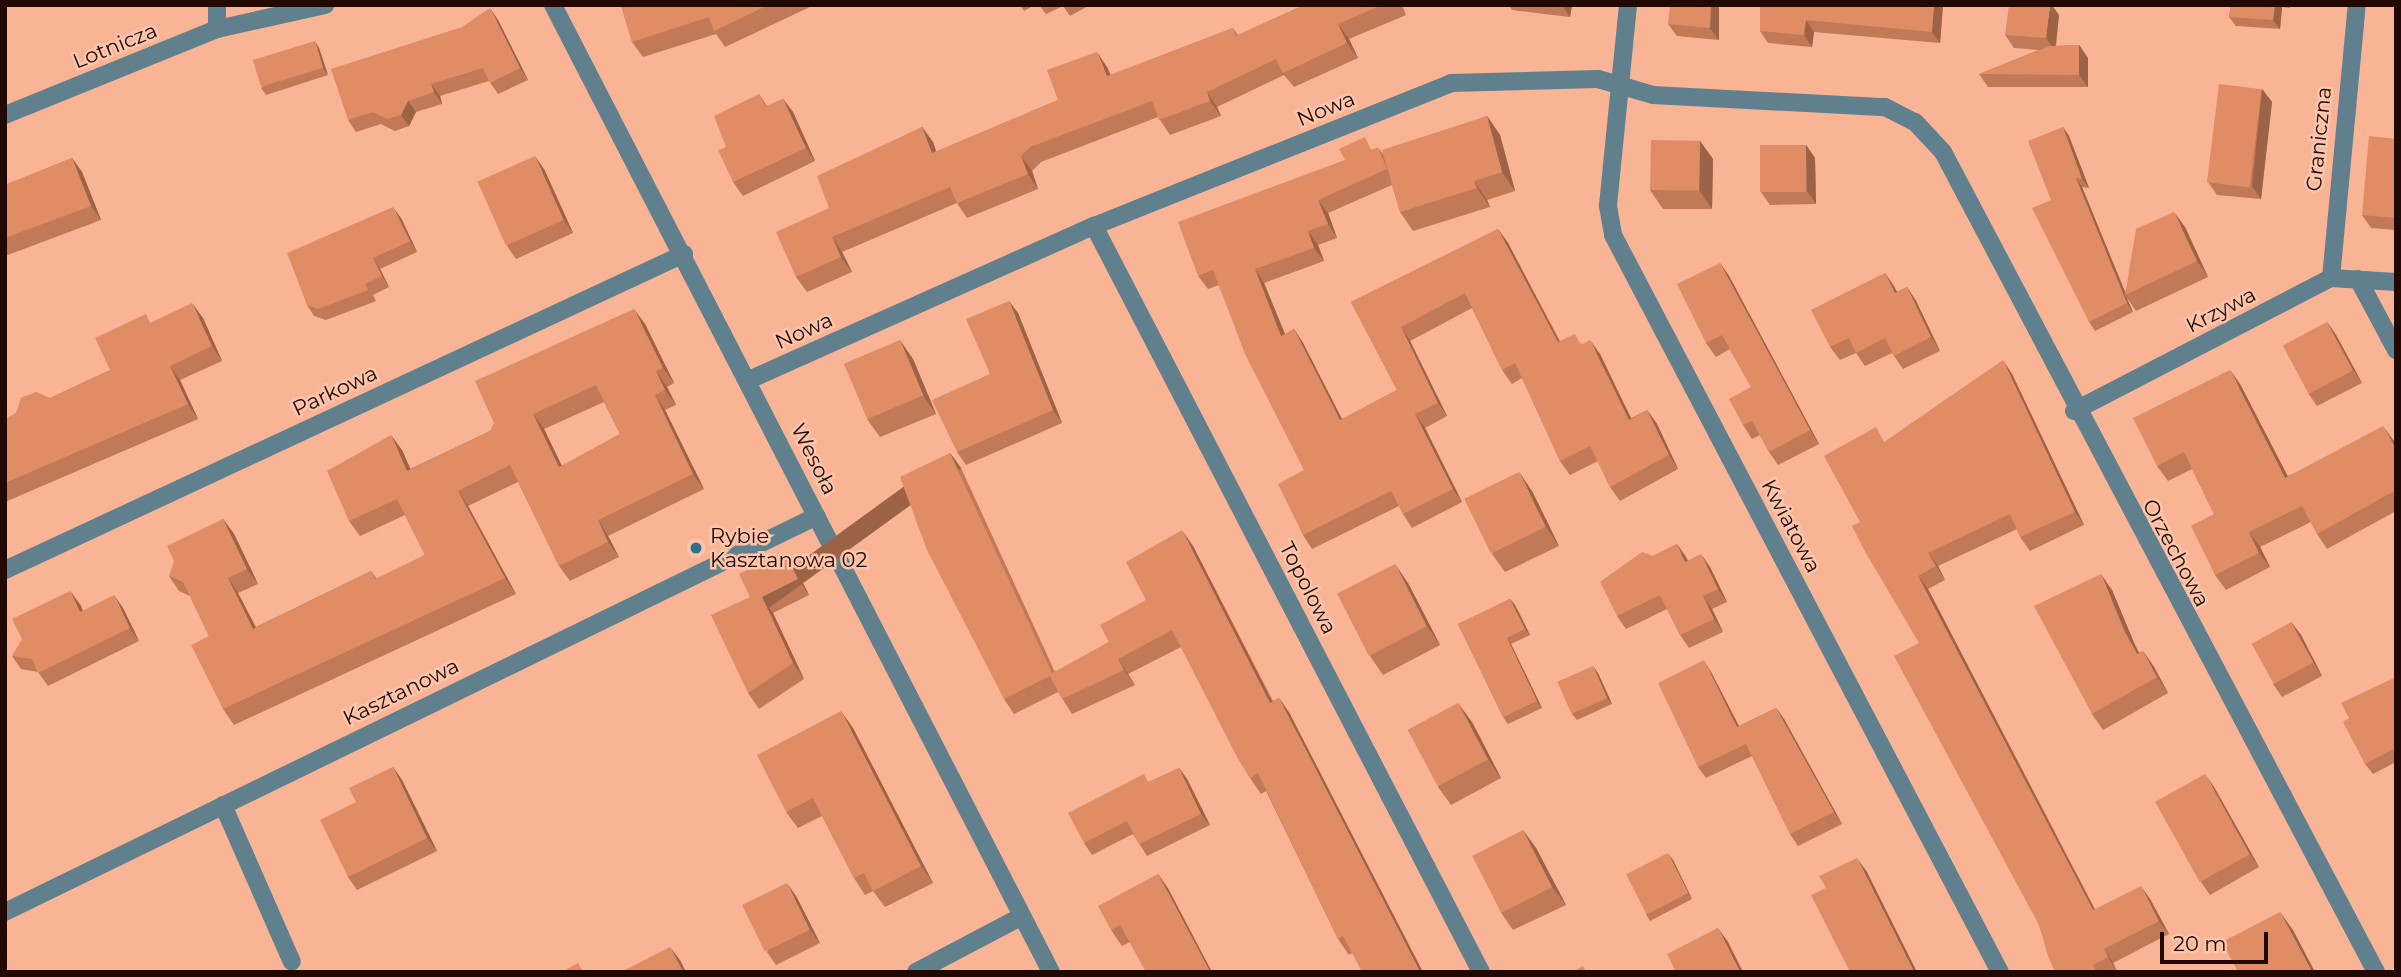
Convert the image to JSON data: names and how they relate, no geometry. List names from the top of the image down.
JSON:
{
  "streets": {
    "street": [
      "Lotnicza",
      "Nowa",
      "Graniczna",
      "Krzywa",
      "Parkowa",
      "Wesoła",
      "Kwiatowa",
      "Orzechowa",
      "Topolowa",
      "Kasztanowa"
    ]
  },
  "crossings": [
    ["Nowa", "Wesoła"],
    ["Nowa", "Kwiatowa"],
    ["Nowa", "Orzechowa"],
    ["Nowa", "Topolowa"],
    ["Graniczna", "Krzywa"],
    ["Krzywa", "Orzechowa"],
    ["Parkowa", "Wesoła"],
    ["Wesoła", "Kasztanowa"]
  ],
  "places": ["Rybie Kasztanowa 02"],
  "scale_bar": "20 m"
}
